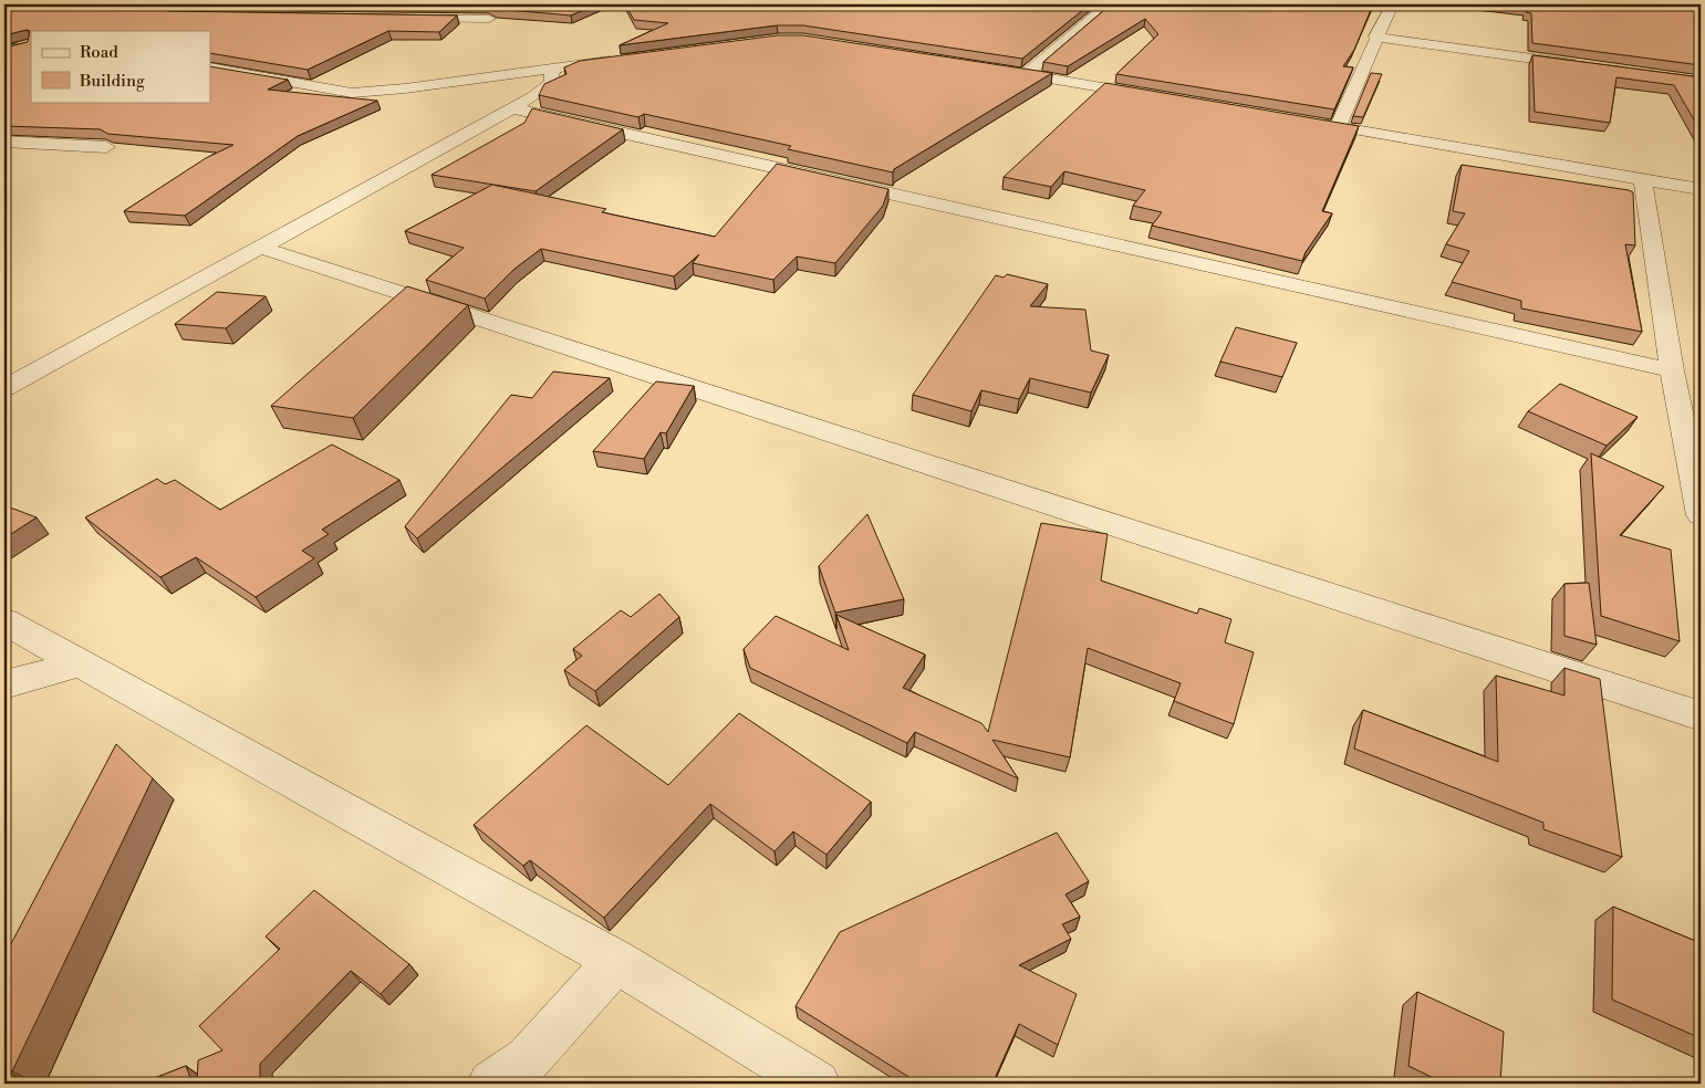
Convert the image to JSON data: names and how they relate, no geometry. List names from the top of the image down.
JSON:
{
  "legend": ["Road", "Building"]
}
